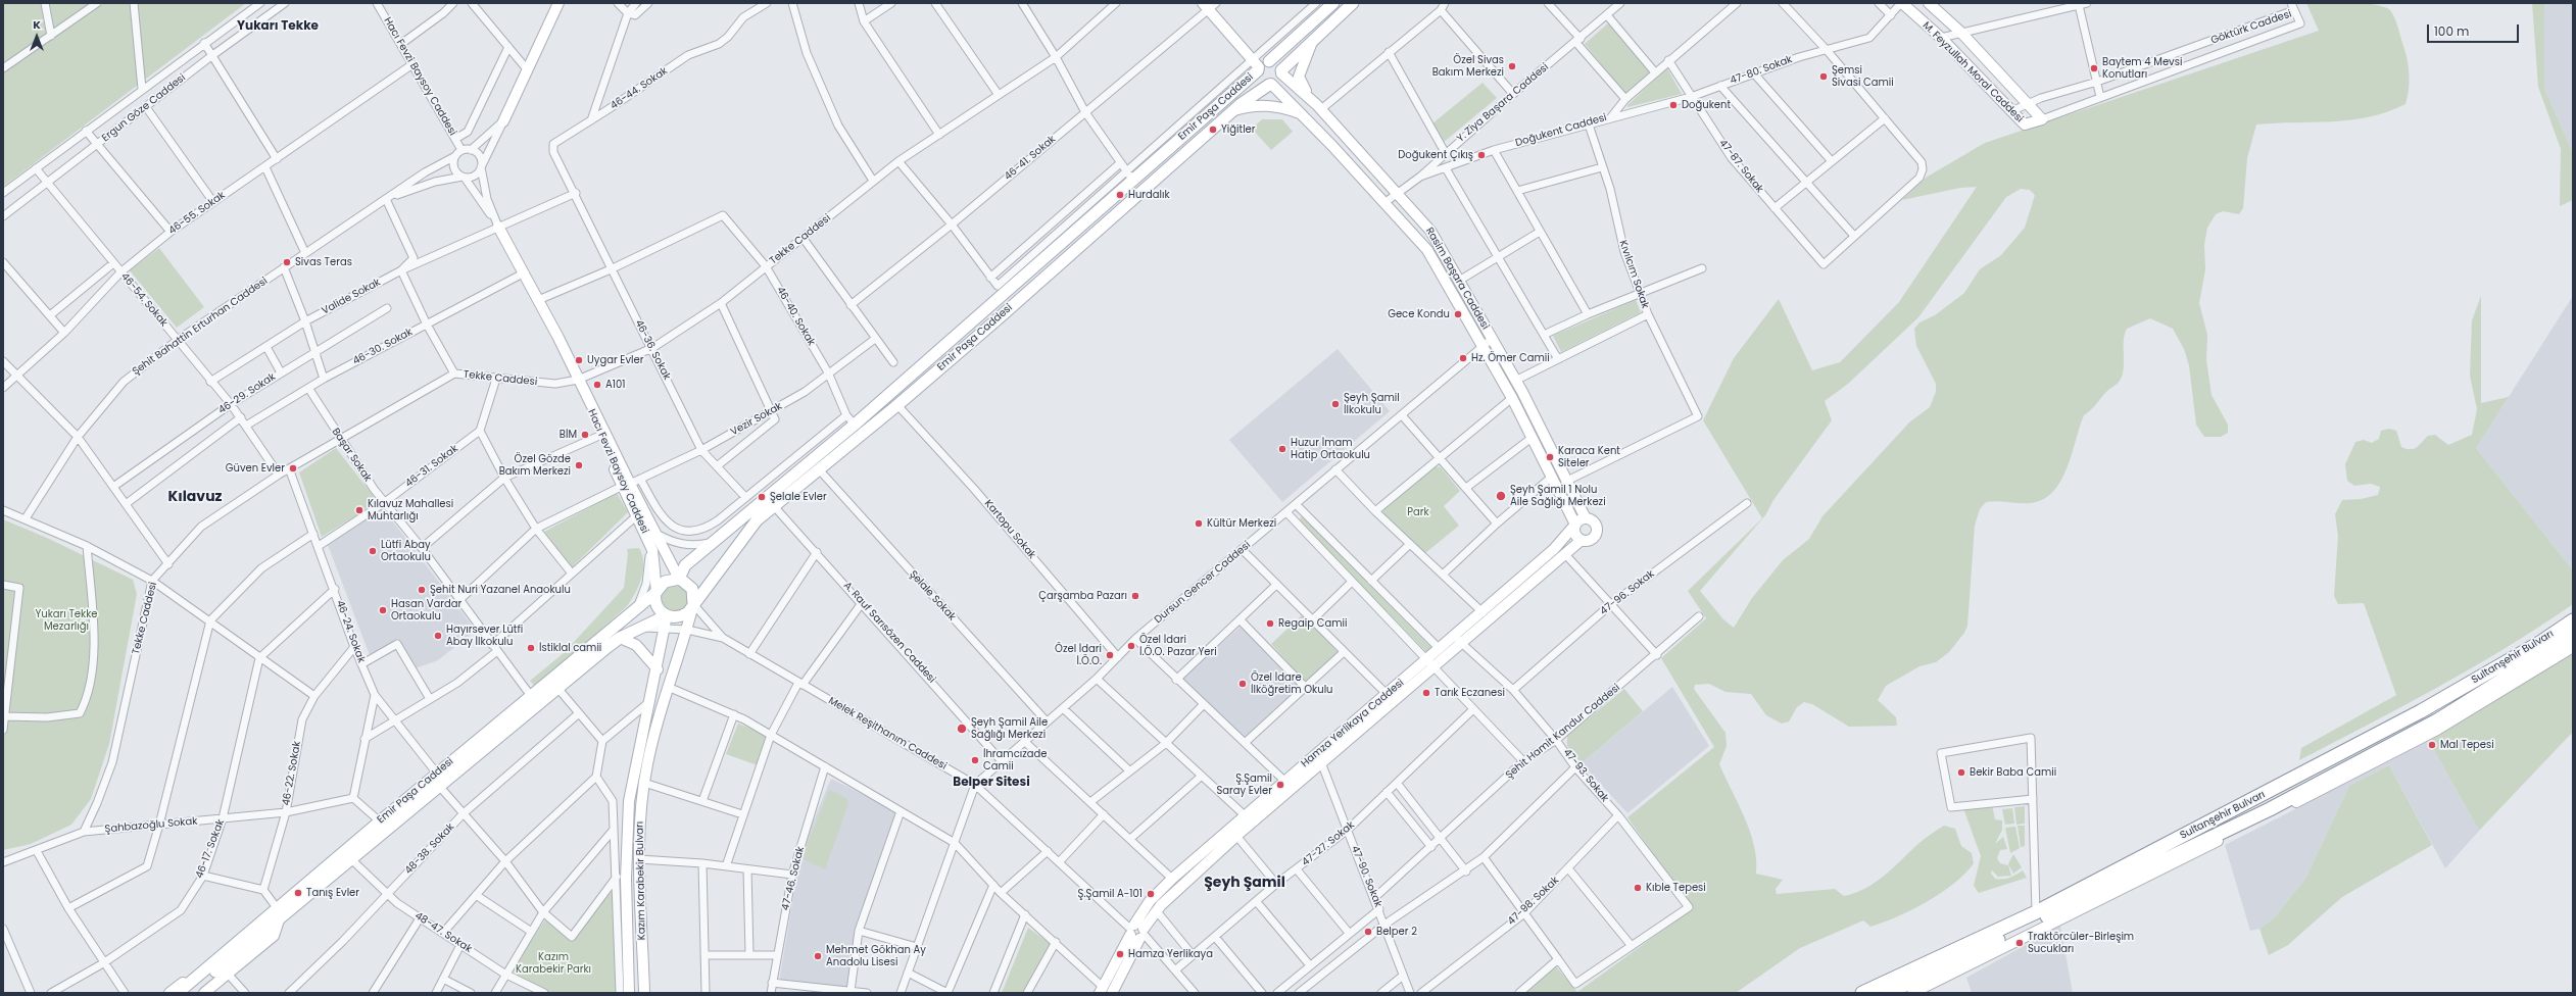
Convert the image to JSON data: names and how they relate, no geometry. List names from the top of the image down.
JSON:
{
  "streets": {
    "highway": ["Sultanşehir Bulvarı"],
    "main road": ["Emir Paşa Caddesi"],
    "street": [
      "Göktürk Caddesi",
      "47-80. Sokak",
      "M. Feyzullah Moral Caddesi",
      "Hacı Fevzi Baysoy Caddesi",
      "46-44. Sokak",
      "Y. Ziya Başara Caddesi",
      "Ergun Göze Caddesi",
      "Doğukent Caddesi",
      "46-41. Sokak",
      "47-87. Sokak",
      "46-55. Sokak",
      "Tekke Caddesi",
      "Kıvılcım Sokak",
      "Rasim Başara Caddesi",
      "Valide Sokak",
      "46-54. Sokak",
      "46-40. Sokak",
      "Şehit Bahattin Erturhan Caddesi",
      "46-30. Sokak",
      "46-36. Sokak",
      "46-29. Sokak",
      "Vezir Sokak",
      "Başar Sokak",
      "46-31. Sokak",
      "Kartopu Sokak",
      "Dursun Gencer Caddesi",
      "47-96. Sokak",
      "Şelale Sokak",
      "46-24. Sokak",
      "A. Rauf Sarısözen Caddesi",
      "Hamza Yerlikaya Caddesi",
      "Şehit Hamit Kandur Caddesi",
      "Melek Reşithanım Caddesi",
      "46-22. Sokak",
      "47-93. Sokak",
      "Şahbazoğlu Sokak",
      "47-27. Sokak",
      "46-17. Sokak",
      "48-38. Sokak",
      "47-90. Sokak",
      "47-46. Sokak",
      "Kazım Karabekir Bulvarı",
      "47-98. Sokak",
      "48-47. Sokak"
    ]
  },
  "crossings": [
    ["Göktürk Caddesi", "M. Feyzullah Moral Caddesi"],
    ["47-80. Sokak", "M. Feyzullah Moral Caddesi"],
    ["47-80. Sokak", "Doğukent Caddesi"],
    ["47-80. Sokak", "47-87. Sokak"],
    ["Hacı Fevzi Baysoy Caddesi", "Emir Paşa Caddesi"],
    ["Hacı Fevzi Baysoy Caddesi", "46-55. Sokak"],
    ["Hacı Fevzi Baysoy Caddesi", "Tekke Caddesi"],
    ["Hacı Fevzi Baysoy Caddesi", "Valide Sokak"],
    ["Hacı Fevzi Baysoy Caddesi", "Şehit Bahattin Erturhan Caddesi"],
    ["Hacı Fevzi Baysoy Caddesi", "46-30. Sokak"],
    ["Hacı Fevzi Baysoy Caddesi", "Vezir Sokak"],
    ["Hacı Fevzi Baysoy Caddesi", "Melek Reşithanım Caddesi"],
    ["Hacı Fevzi Baysoy Caddesi", "Kazım Karabekir Bulvarı"],
    ["46-44. Sokak", "Valide Sokak"],
    ["46-44. Sokak", "46-36. Sokak"],
    ["Y. Ziya Başara Caddesi", "Doğukent Caddesi"],
    ["Y. Ziya Başara Caddesi", "Rasim Başara Caddesi"],
    ["Emir Paşa Caddesi", "Rasim Başara Caddesi"],
    ["Emir Paşa Caddesi", "46-40. Sokak"],
    ["Emir Paşa Caddesi", "Başar Sokak"],
    ["Emir Paşa Caddesi", "Kartopu Sokak"],
    ["Emir Paşa Caddesi", "Şelale Sokak"],
    ["Emir Paşa Caddesi", "46-24. Sokak"],
    ["Emir Paşa Caddesi", "A. Rauf Sarısözen Caddesi"],
    ["Emir Paşa Caddesi", "Melek Reşithanım Caddesi"],
    ["Emir Paşa Caddesi", "Kazım Karabekir Bulvarı"],
    ["Emir Paşa Caddesi", "48-47. Sokak"],
    ["Ergun Göze Caddesi", "46-54. Sokak"],
    ["Doğukent Caddesi", "47-87. Sokak"],
    ["Doğukent Caddesi", "Kıvılcım Sokak"],
    ["46-55. Sokak", "46-54. Sokak"],
    ["Tekke Caddesi", "46-54. Sokak"],
    ["Tekke Caddesi", "46-40. Sokak"],
    ["Tekke Caddesi", "46-36. Sokak"],
    ["Tekke Caddesi", "Başar Sokak"],
    ["Tekke Caddesi", "46-24. Sokak"],
    ["Tekke Caddesi", "Şahbazoğlu Sokak"],
    ["Kıvılcım Sokak", "Rasim Başara Caddesi"],
    ["Rasim Başara Caddesi", "Dursun Gencer Caddesi"],
    ["Rasim Başara Caddesi", "Hamza Yerlikaya Caddesi"],
    ["Valide Sokak", "46-54. Sokak"],
    ["Valide Sokak", "46-36. Sokak"],
    ["46-54. Sokak", "Şehit Bahattin Erturhan Caddesi"],
    ["46-54. Sokak", "46-30. Sokak"],
    ["46-54. Sokak", "46-29. Sokak"],
    ["46-40. Sokak", "46-36. Sokak"],
    ["46-40. Sokak", "Vezir Sokak"],
    ["46-30. Sokak", "Başar Sokak"],
    ["46-36. Sokak", "Vezir Sokak"],
    ["Vezir Sokak", "Başar Sokak"],
    ["Başar Sokak", "46-31. Sokak"],
    ["46-31. Sokak", "46-24. Sokak"],
    ["Kartopu Sokak", "Dursun Gencer Caddesi"],
    ["Dursun Gencer Caddesi", "Şelale Sokak"],
    ["Dursun Gencer Caddesi", "A. Rauf Sarısözen Caddesi"],
    ["Dursun Gencer Caddesi", "Melek Reşithanım Caddesi"],
    ["47-96. Sokak", "47-93. Sokak"],
    ["46-24. Sokak", "46-22. Sokak"],
    ["Hamza Yerlikaya Caddesi", "Melek Reşithanım Caddesi"],
    ["Hamza Yerlikaya Caddesi", "47-93. Sokak"],
    ["Hamza Yerlikaya Caddesi", "47-90. Sokak"],
    ["Şehit Hamit Kandur Caddesi", "47-93. Sokak"],
    ["Şehit Hamit Kandur Caddesi", "47-90. Sokak"],
    ["Melek Reşithanım Caddesi", "47-27. Sokak"],
    ["Melek Reşithanım Caddesi", "Kazım Karabekir Bulvarı"],
    ["46-22. Sokak", "Şahbazoğlu Sokak"],
    ["47-93. Sokak", "47-98. Sokak"],
    ["Şahbazoğlu Sokak", "46-17. Sokak"],
    ["47-27. Sokak", "47-90. Sokak"],
    ["48-38. Sokak", "48-47. Sokak"]
  ],
  "districts": [
    "Yukarı Tekke",
    "Kılavuz",
    "Belper Sitesi",
    "Şeyh Şamil"
  ],
  "parks": ["Park", "Yukarı Tekke Mezarlığı", "Kazım Karabekir Parkı"],
  "places": [
    "Özel Sivas Bakım Merkezi",
    "Baytem 4 Mevsi Konutları",
    "Şemsi Sivasi Camii",
    "Doğukent",
    "Yiğitler",
    "Doğukent Çıkış",
    "Hurdalık",
    "Sivas Teras",
    "Gece Kondu",
    "Hz. Ömer Camii",
    "Uygar Evler",
    "A101",
    "Şeyh Şamil İlkokulu",
    "BİM",
    "Huzur İmam Hatip Ortaokulu",
    "Karaca Kent Siteler",
    "Özel Gözde Bakım Merkezi",
    "Güven Evler",
    "Şeyh Şamil 1 Nolu Aile Sağlığı Merkezi",
    "Şelale Evler",
    "Kılavuz Mahallesi Muhtarlığı",
    "Kültür Merkezi",
    "Lütfi Abay Ortaokulu",
    "Şehit Nuri Yazanel Anaokulu",
    "Çarşamba Pazarı",
    "Hasan Vardar Ortaokulu",
    "Regaip Camii",
    "Hayırsever Lütfi Abay İlkokulu",
    "Özel İdari İ.Ö.O. Pazar Yeri",
    "İstiklal camii",
    "Özel İdari İ.Ö.O.",
    "Özel İdare İlköğretim Okulu",
    "Tarık Eczanesi",
    "Şeyh Şamil Aile Sağlığı Merkezi",
    "Mal Tepesi",
    "İhramcızade Camii",
    "Bekir Baba Camii",
    "Ş.Şamil Saray Evler",
    "Kıble Tepesi",
    "Tanış Evler",
    "Ş.Şamil A-101",
    "Belper 2",
    "Traktörcüler-Birleşim Sucukları",
    "Hamza Yerlikaya",
    "Mehmet Gökhan Ay Anadolu Lisesi"
  ],
  "scale_bar": "100 m",
  "north": "top"
}
